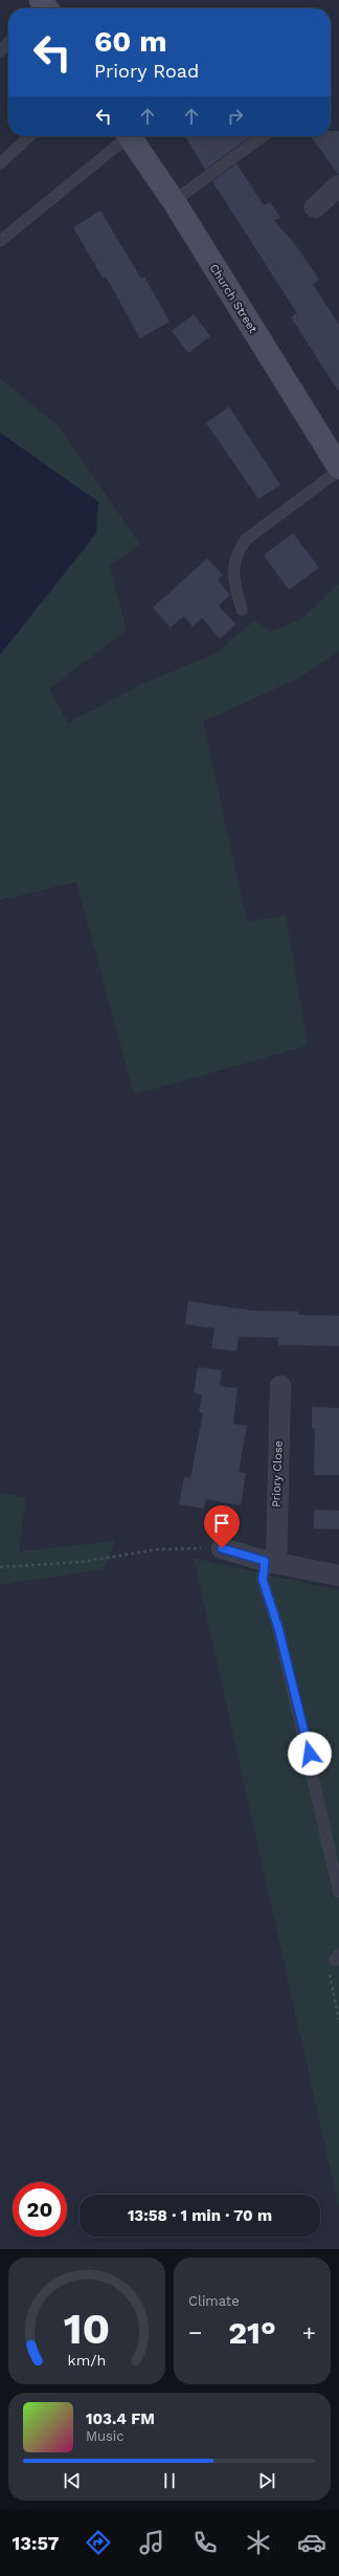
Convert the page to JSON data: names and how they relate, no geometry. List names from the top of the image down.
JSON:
{
  "streets": {
    "main road": ["Church Street"],
    "street": ["Priory Close"]
  },
  "page": {
    "turn": ["60 m", "Priory Road"],
    "limit": "20",
    "trip": "13:58 · 1 min · 70 m",
    "tile": "Climate",
    "heat": ["−", "21°", "+"],
    "song": ["103.4 FM", "Music"],
    "tabs": "13:57",
    "gauge": ["10", "km/h"]
  }
}
